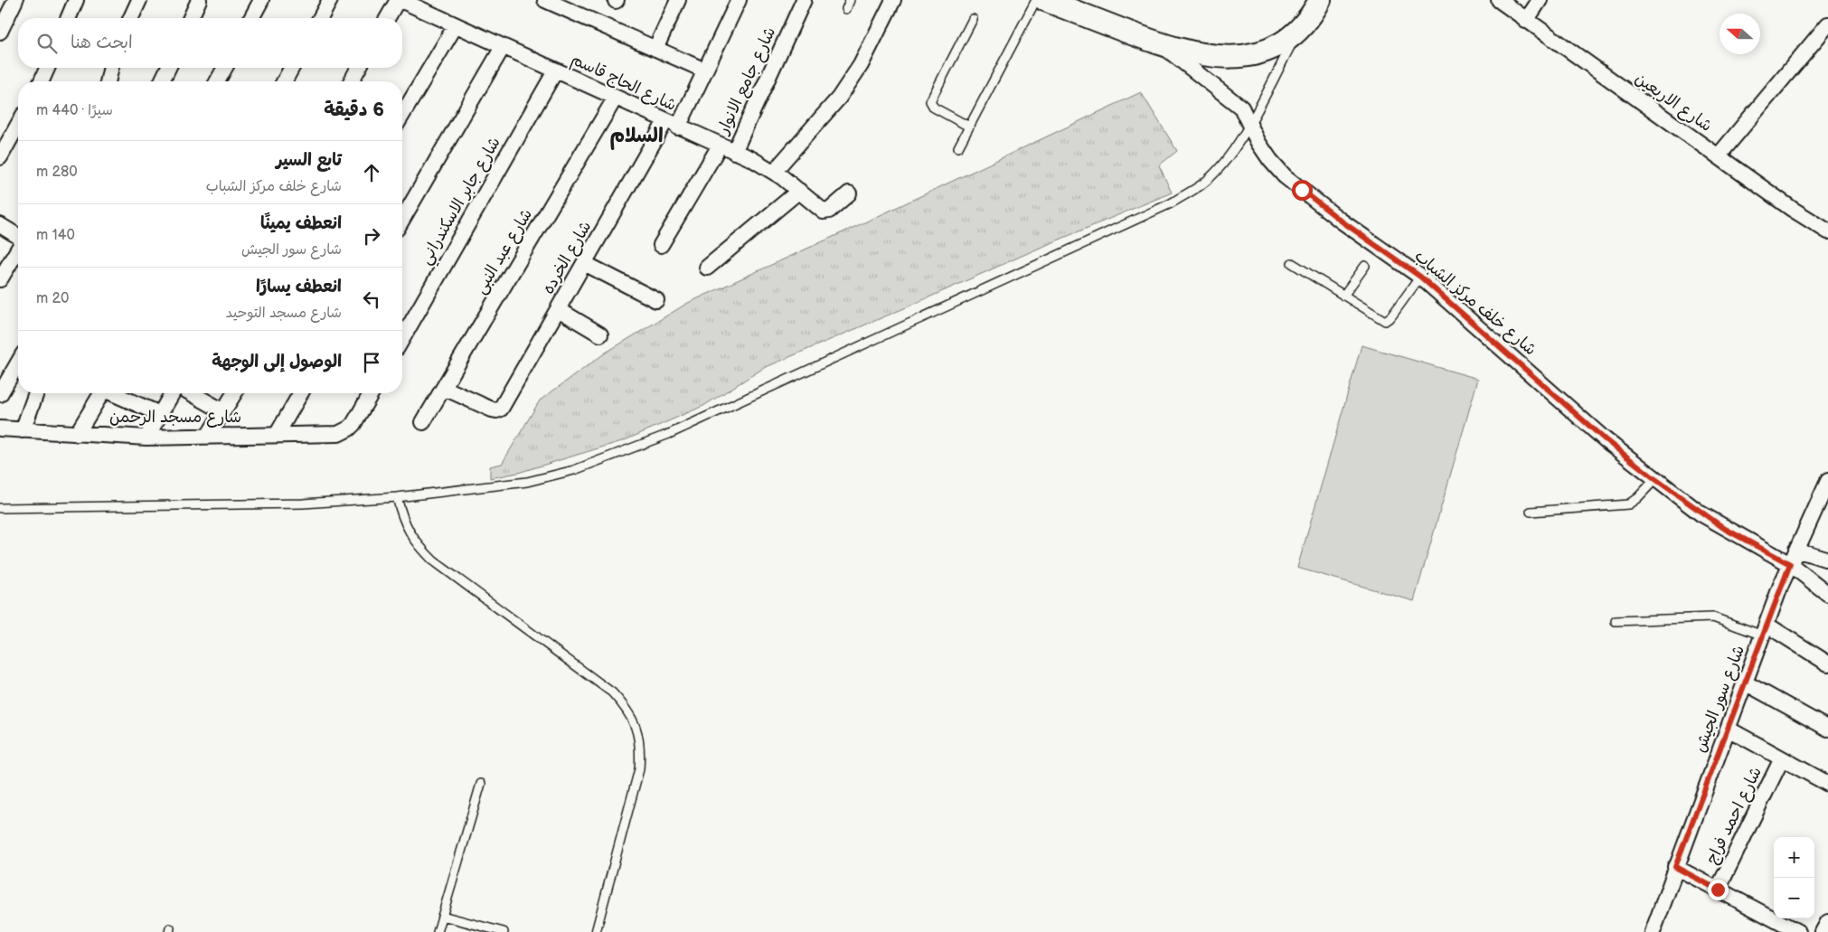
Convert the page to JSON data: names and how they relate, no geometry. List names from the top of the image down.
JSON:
{
  "streets": {
    "street": [
      "شارع جامع الانوار",
      "شارع الحاج قاسم",
      "شارع الاربعين",
      "شارع جابر الاسكندراني",
      "شارع عبد النبى",
      "شارع الخرده",
      "شارع خلف مركز الشباب",
      "شارع مسجد الرحمن",
      "شارع سور الجيش",
      "شارع احمد فراج"
    ]
  },
  "crossings": [
    ["شارع جامع الانوار", "شارع الحاج قاسم"],
    ["شارع الحاج قاسم", "شارع جابر الاسكندراني"],
    ["شارع الحاج قاسم", "شارع عبد النبى"],
    ["شارع الحاج قاسم", "شارع الخرده"],
    ["شارع عبد النبى", "شارع الخرده"],
    ["شارع خلف مركز الشباب", "شارع سور الجيش"]
  ],
  "districts": ["السلام"],
  "north": "left",
  "page": {
    "search": "ابحث هنا",
    "heading": ["6 دقيقة", "سيرًا · 440 m"],
    "list": [
      ["تابع السير", "شارع خلف مركز الشباب", "280 m"],
      ["انعطف يمينًا", "شارع سور الجيش", "140 m"],
      ["انعطف يسارًا", "شارع مسجد التوحيد", "20 m"],
      "الوصول إلى الوجهة"
    ],
    "map_buttons": ["+", "−"]
  }
}
